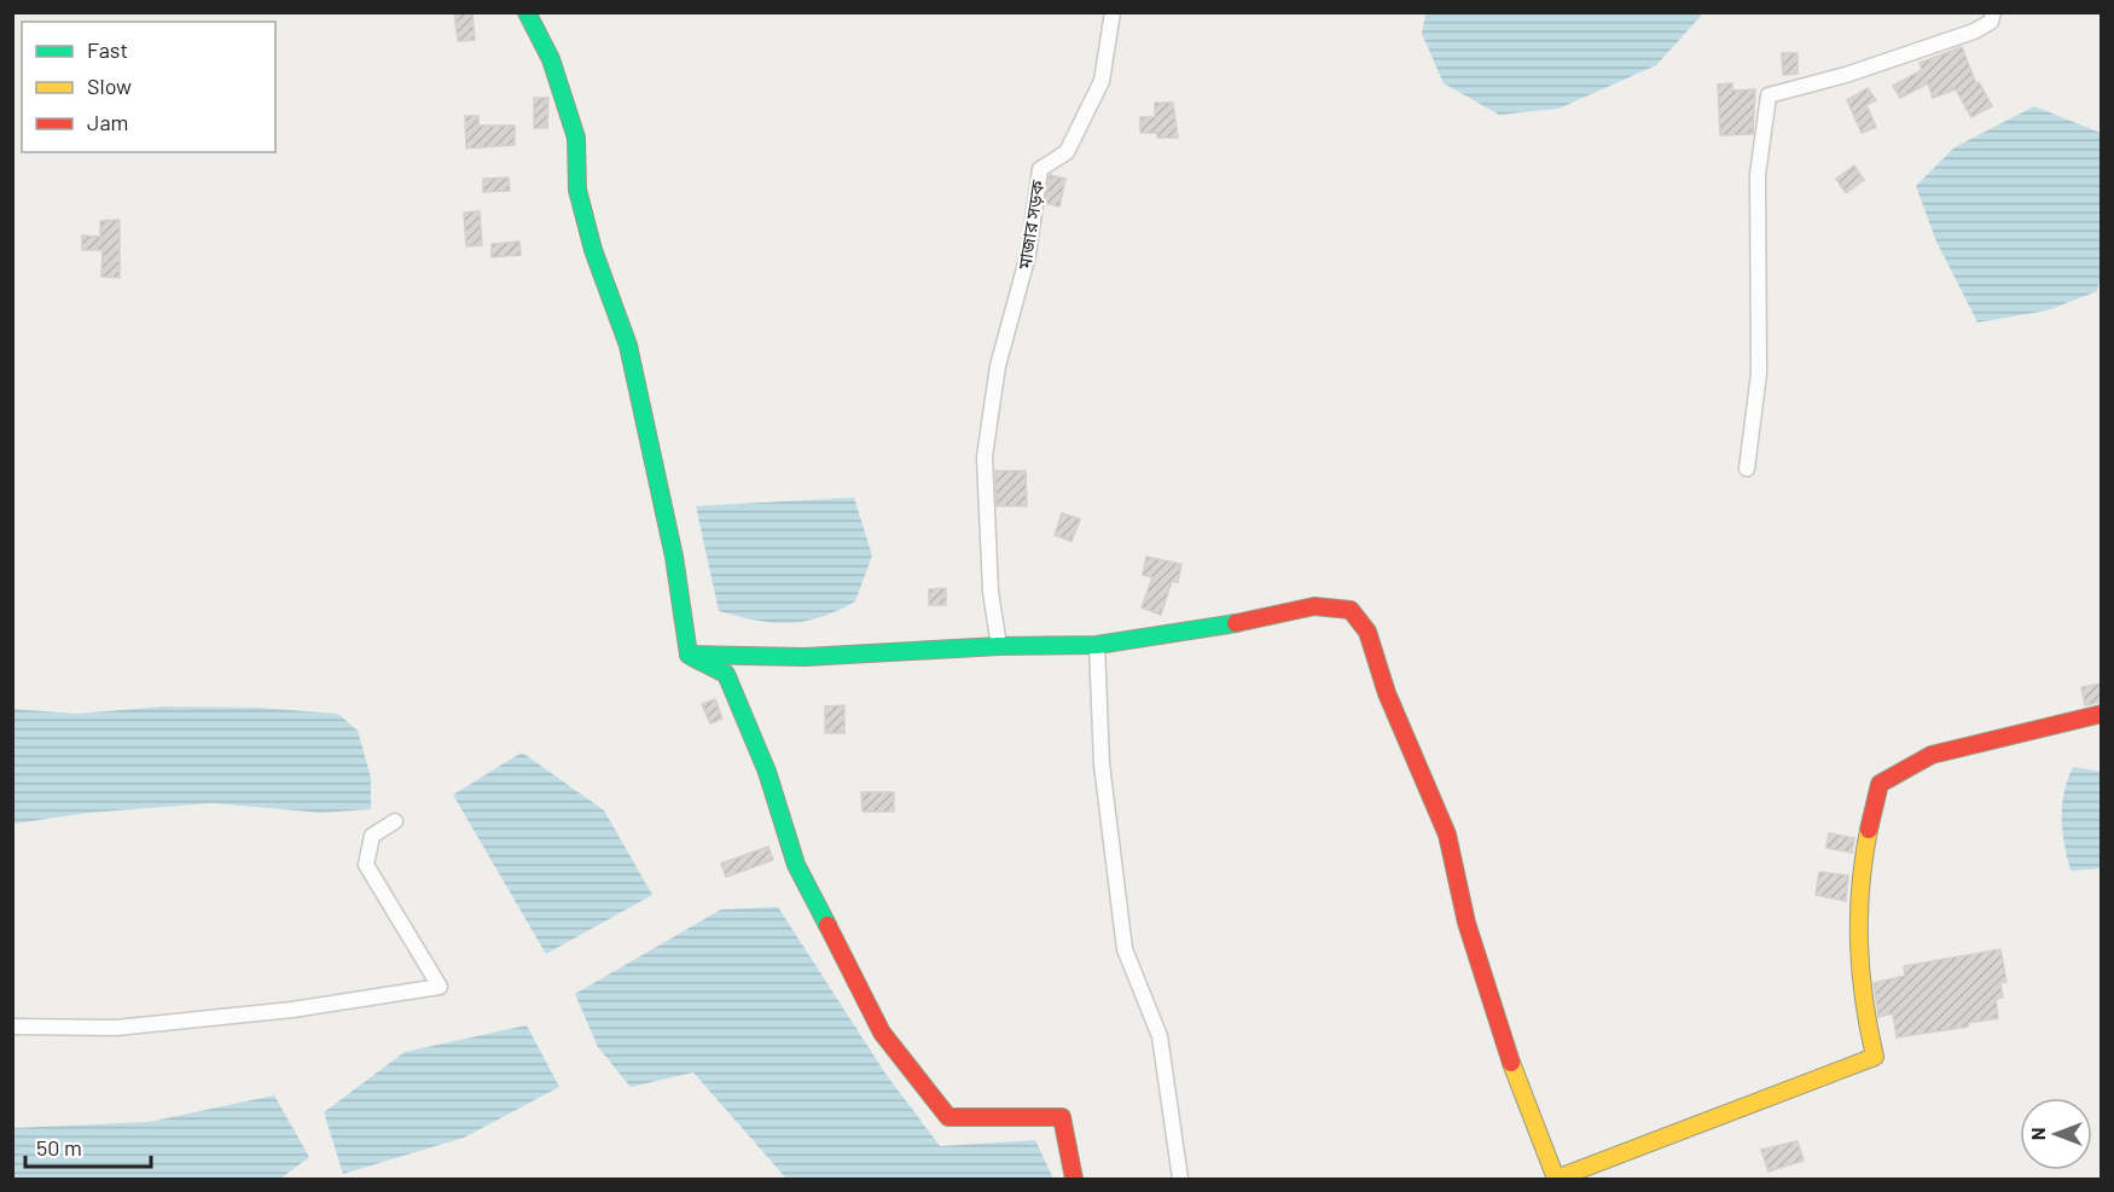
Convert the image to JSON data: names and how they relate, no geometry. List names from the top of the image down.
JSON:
{
  "streets": {
    "street": ["মাজার সড়ক"]
  },
  "legend": ["Fast", "Slow", "Jam"],
  "scale_bar": "50 m",
  "north": "left"
}
